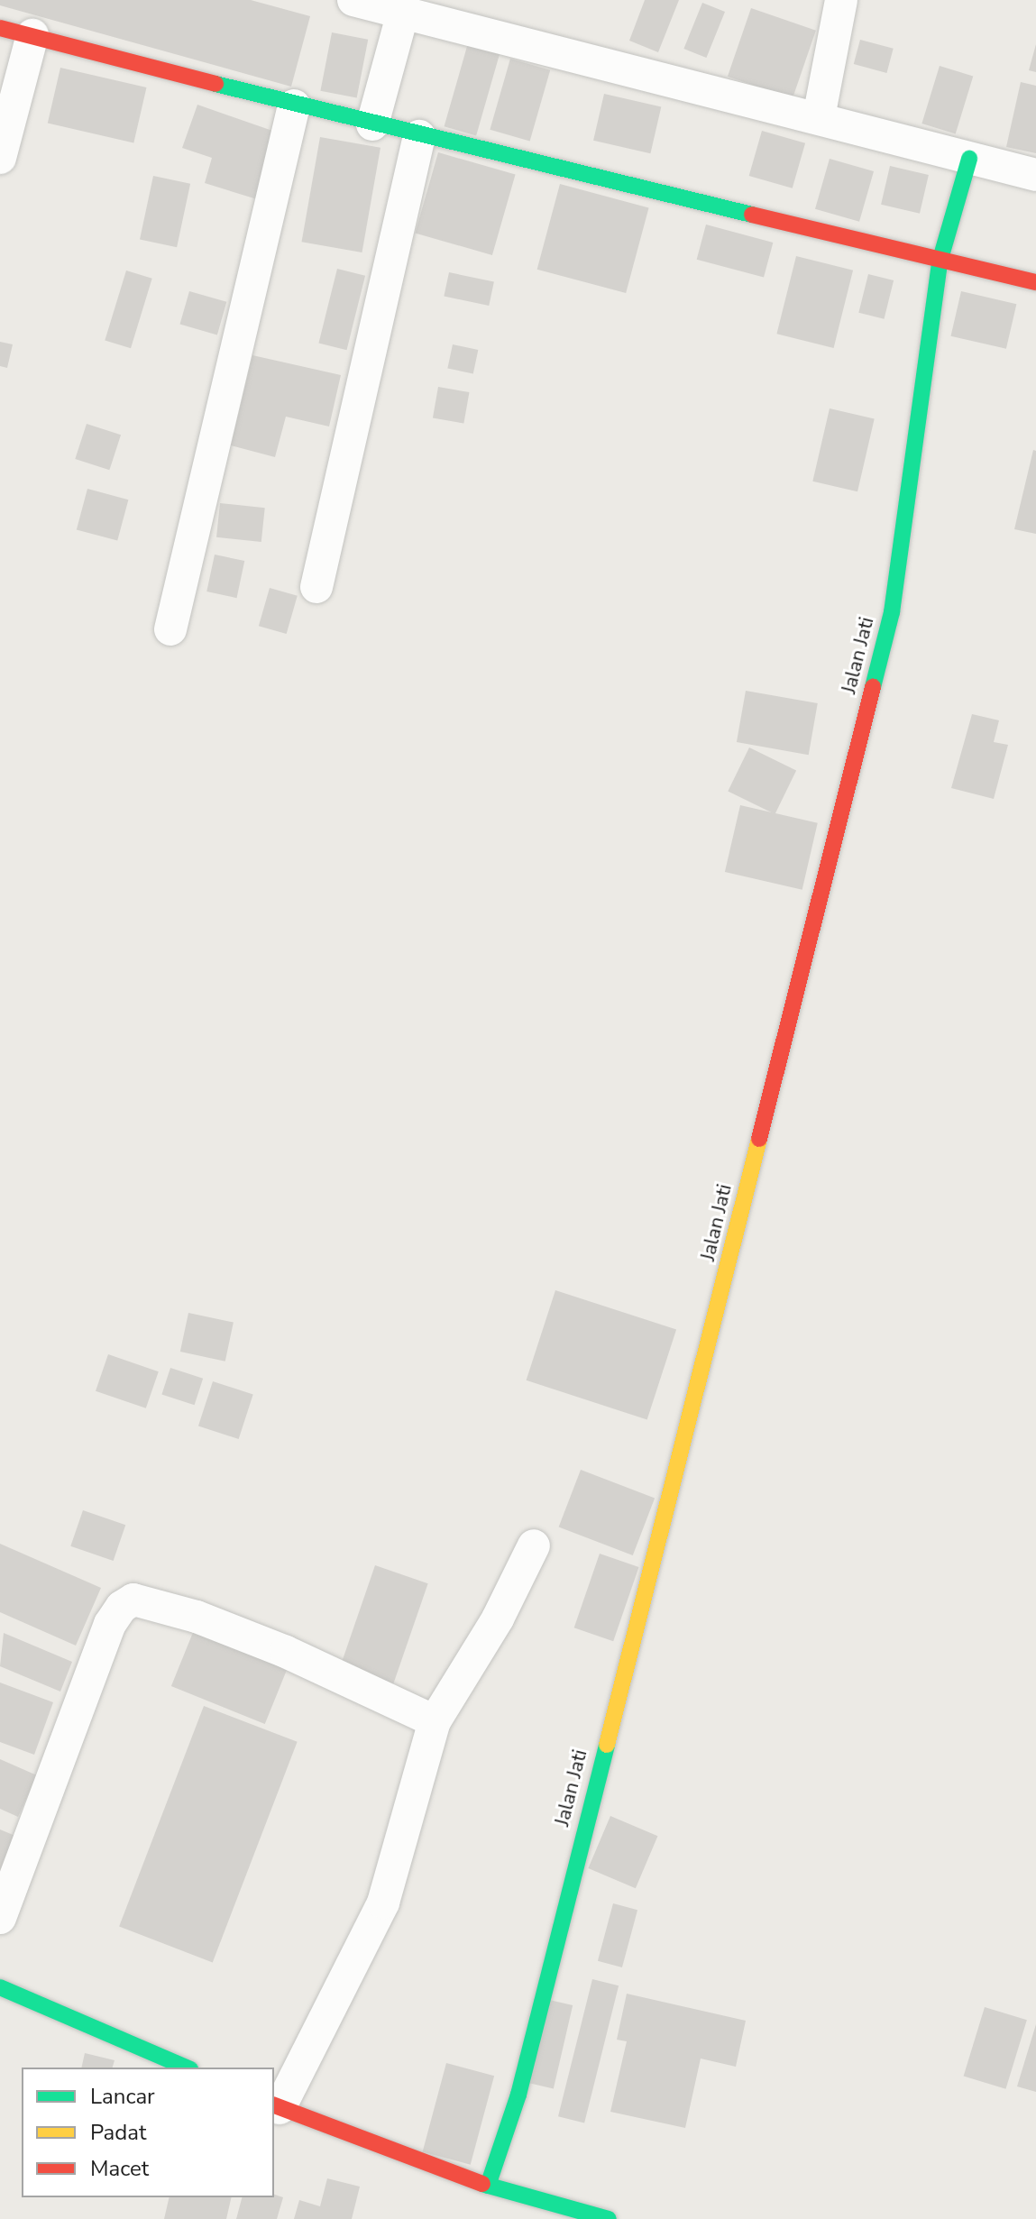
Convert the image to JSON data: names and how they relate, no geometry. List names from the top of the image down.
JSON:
{
  "streets": {
    "street": ["Jalan Jati"]
  },
  "legend": ["Lancar", "Padat", "Macet"]
}
